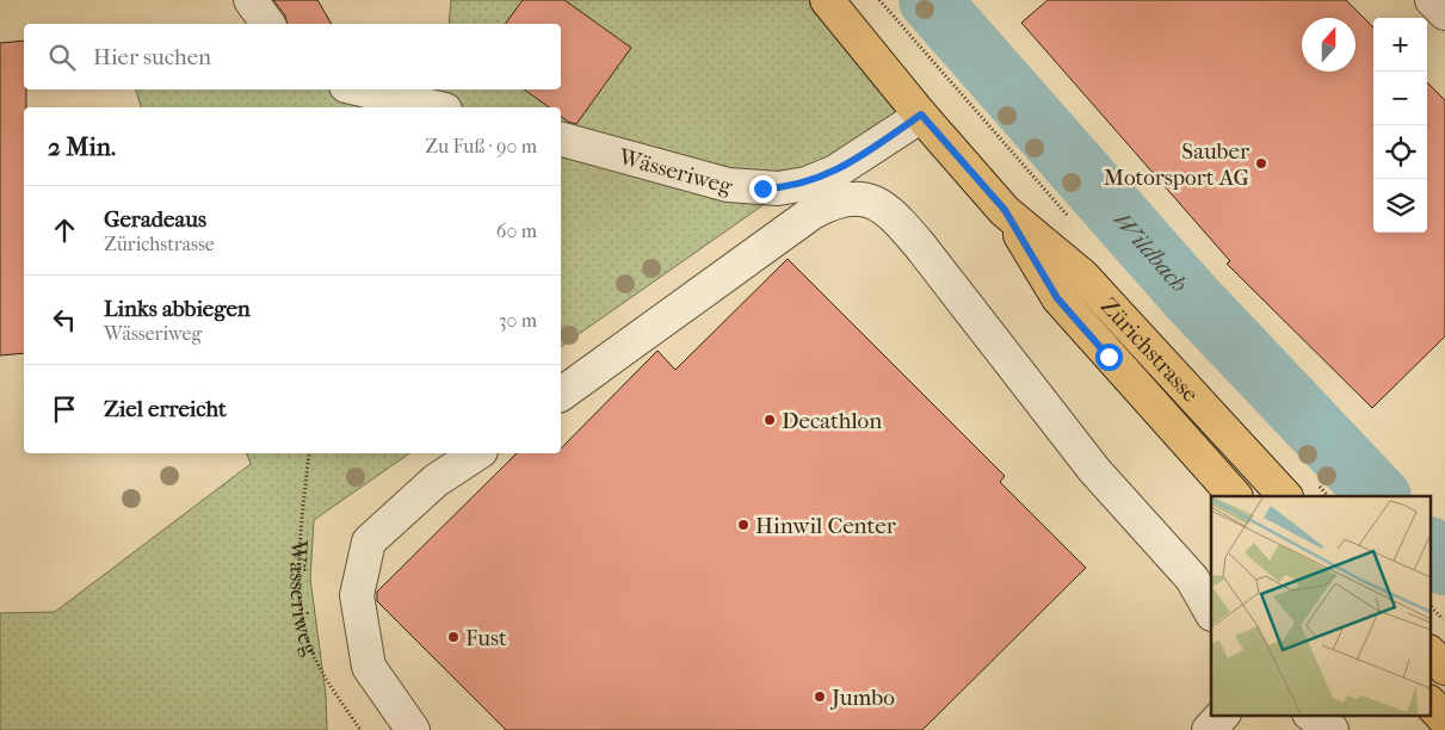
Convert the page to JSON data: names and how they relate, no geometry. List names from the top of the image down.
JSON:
{
  "streets": {
    "main road": ["Zürichstrasse"],
    "lane": ["Wässeriweg"]
  },
  "crossings": [
    ["Wässeriweg", "Zürichstrasse"]
  ],
  "water": ["Wildbach"],
  "places": [
    "Sauber Motorsport AG",
    "Decathlon",
    "Hinwil Center",
    "Fust",
    "Jumbo"
  ],
  "north": "top",
  "page": {
    "map_buttons": ["+", "−"],
    "search": "Hier suchen",
    "heading": ["2 Min.", "Zu Fuß · 90 m"],
    "list": [
      ["Geradeaus", "Zürichstrasse", "60 m"],
      ["Links abbiegen", "Wässeriweg", "30 m"],
      "Ziel erreicht"
    ]
  }
}
